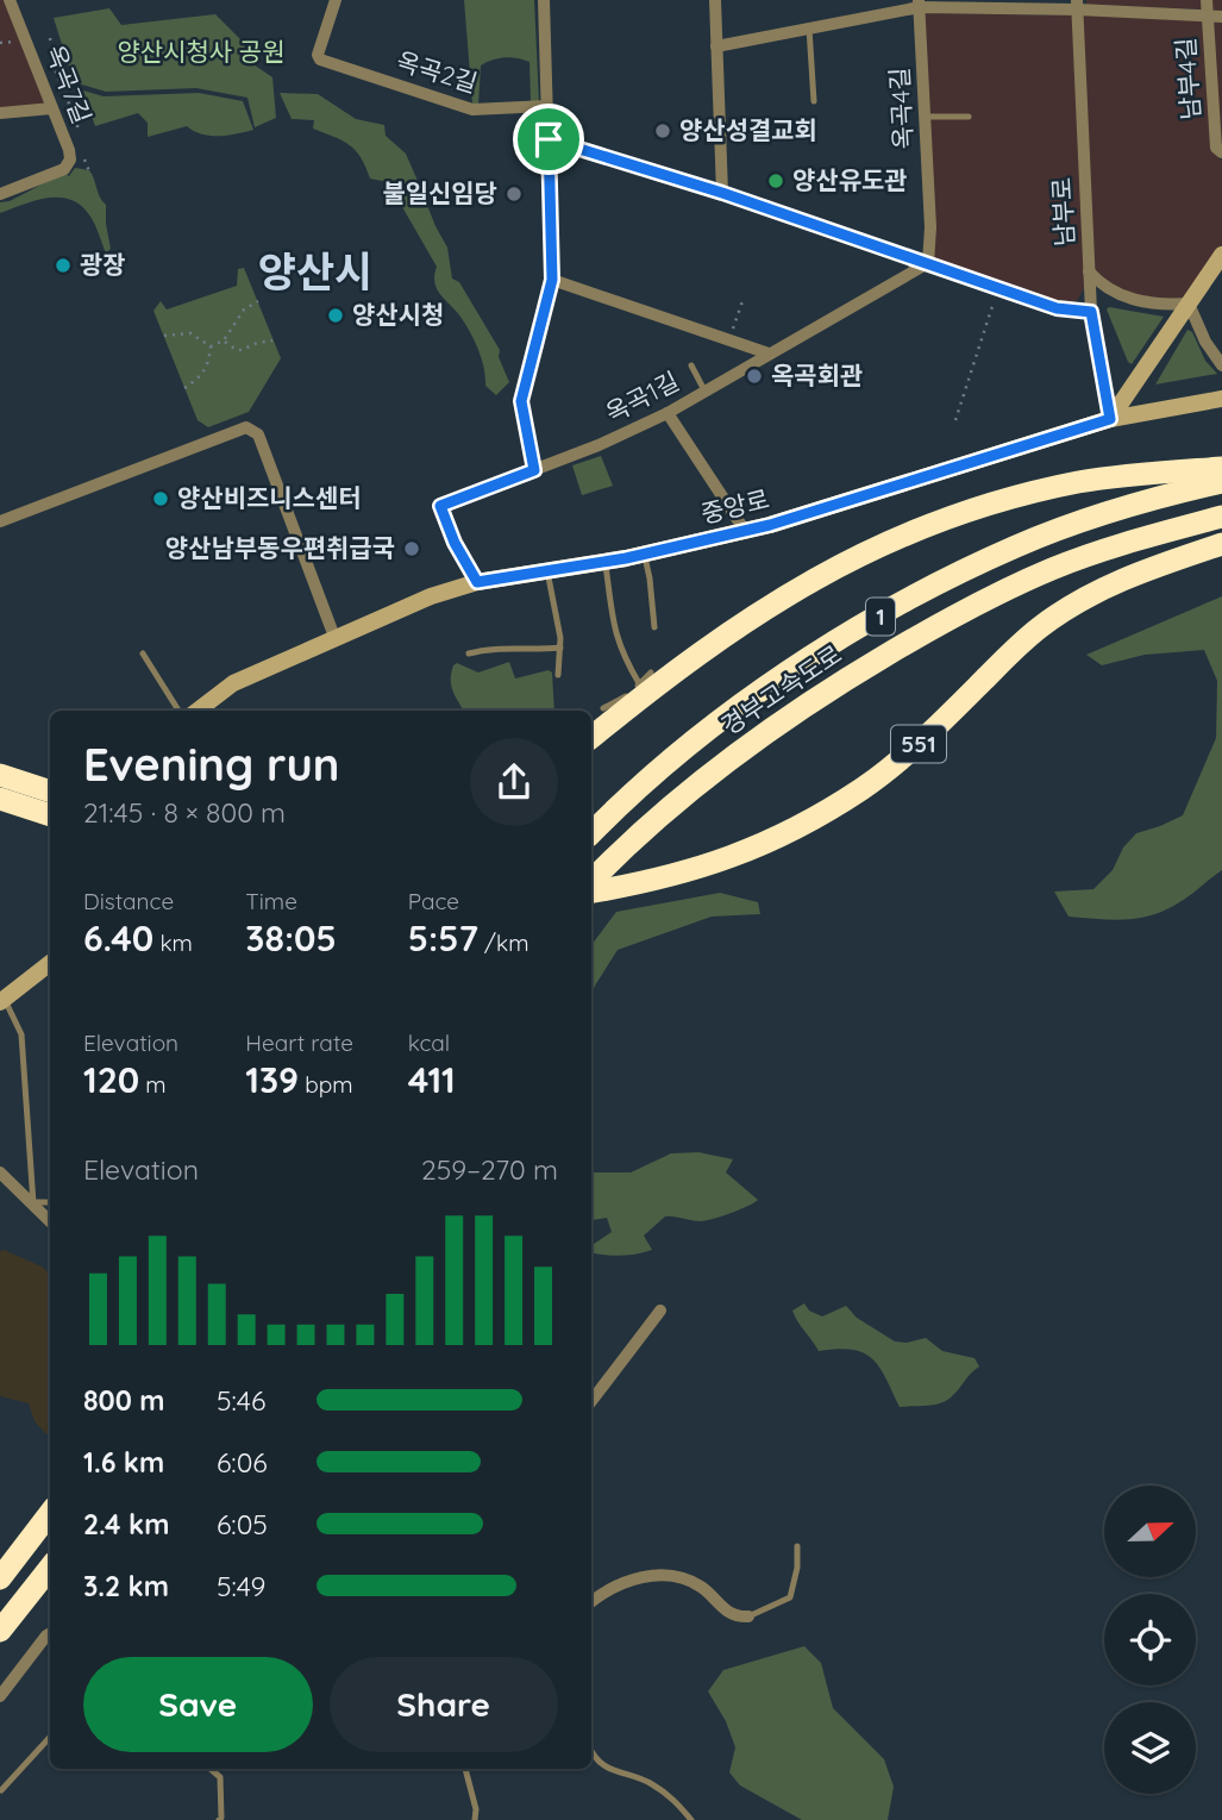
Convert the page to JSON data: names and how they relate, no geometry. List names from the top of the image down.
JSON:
{
  "streets": {
    "highway": ["1", "경부고속도로", "551"],
    "main road": ["중앙로"],
    "street": [
      "옥곡2길",
      "남부4길",
      "옥곡7길",
      "옥곡4길",
      "남부로",
      "옥곡1길"
    ]
  },
  "crossings": [
    ["옥곡4길", "옥곡1길"],
    ["남부로", "중앙로"],
    ["옥곡1길", "중앙로"]
  ],
  "districts": ["양산시"],
  "parks": ["양산시청사 공원"],
  "places": [
    "양산성결교회",
    "양산유도관",
    "불일신임당",
    "광장",
    "양산시청",
    "옥곡회관",
    "양산비즈니스센터",
    "양산남부동우편취급국"
  ],
  "north": "right",
  "page": {
    "heading": ["Evening run", "21:45 · 8 × 800 m"],
    "stats": [
      ["Distance", "6.40 km"],
      ["Time", "38:05"],
      ["Pace", "5:57 /km"],
      ["Elevation", "120 m"],
      ["Heart rate", "139 bpm"],
      ["kcal", "411"]
    ],
    "chart": ["Elevation", "259–270 m"],
    "list": [
      {
        "name": "800 m",
        "note": "5:46"
      },
      {
        "name": "1.6 km",
        "note": "6:06"
      },
      {
        "name": "2.4 km",
        "note": "6:05"
      },
      {
        "name": "3.2 km",
        "note": "5:49"
      }
    ],
    "buttons": ["Save", "Share"]
  }
}
